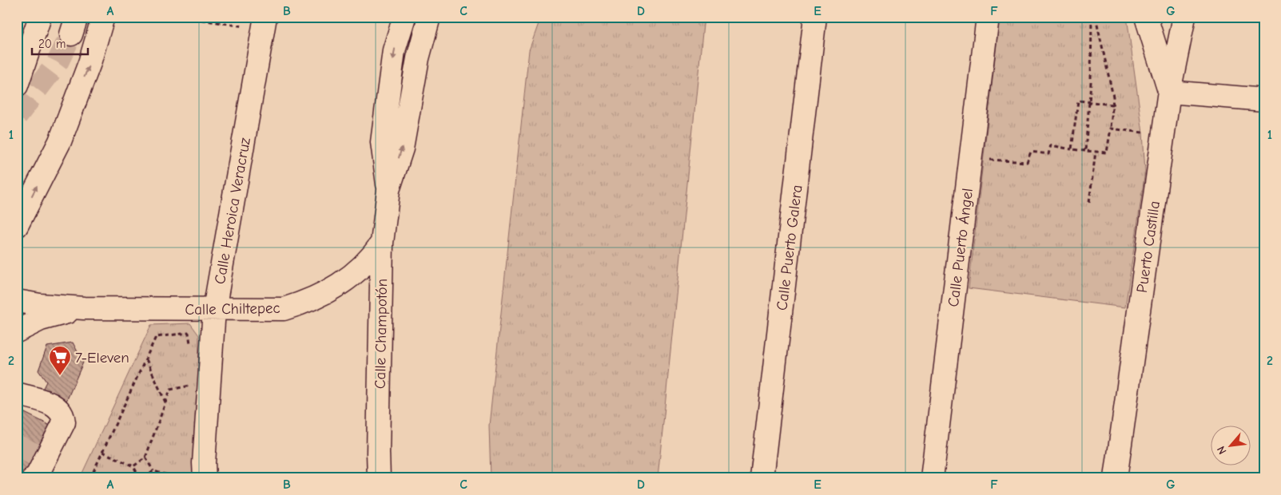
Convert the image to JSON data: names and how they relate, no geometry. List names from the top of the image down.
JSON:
{
  "streets": {
    "main road": [
      "Calle Heroica Veracruz",
      "Puerto Castilla",
      "Calle Puerto Galera",
      "Calle Puerto Ángel",
      "Calle Chiltepec",
      "Calle Champotón"
    ]
  },
  "crossings": [
    ["Calle Heroica Veracruz", "Calle Chiltepec"],
    ["Calle Chiltepec", "Calle Champotón"]
  ],
  "places": {
    "supermarket": ["7-Eleven"]
  },
  "scale_bar": "20 m",
  "north": "bottom left",
  "grid": {
    "columns": [
      "A",
      "B",
      "C",
      "D",
      "E",
      "F",
      "G"
    ],
    "rows": ["1", "2"]
  }
}
